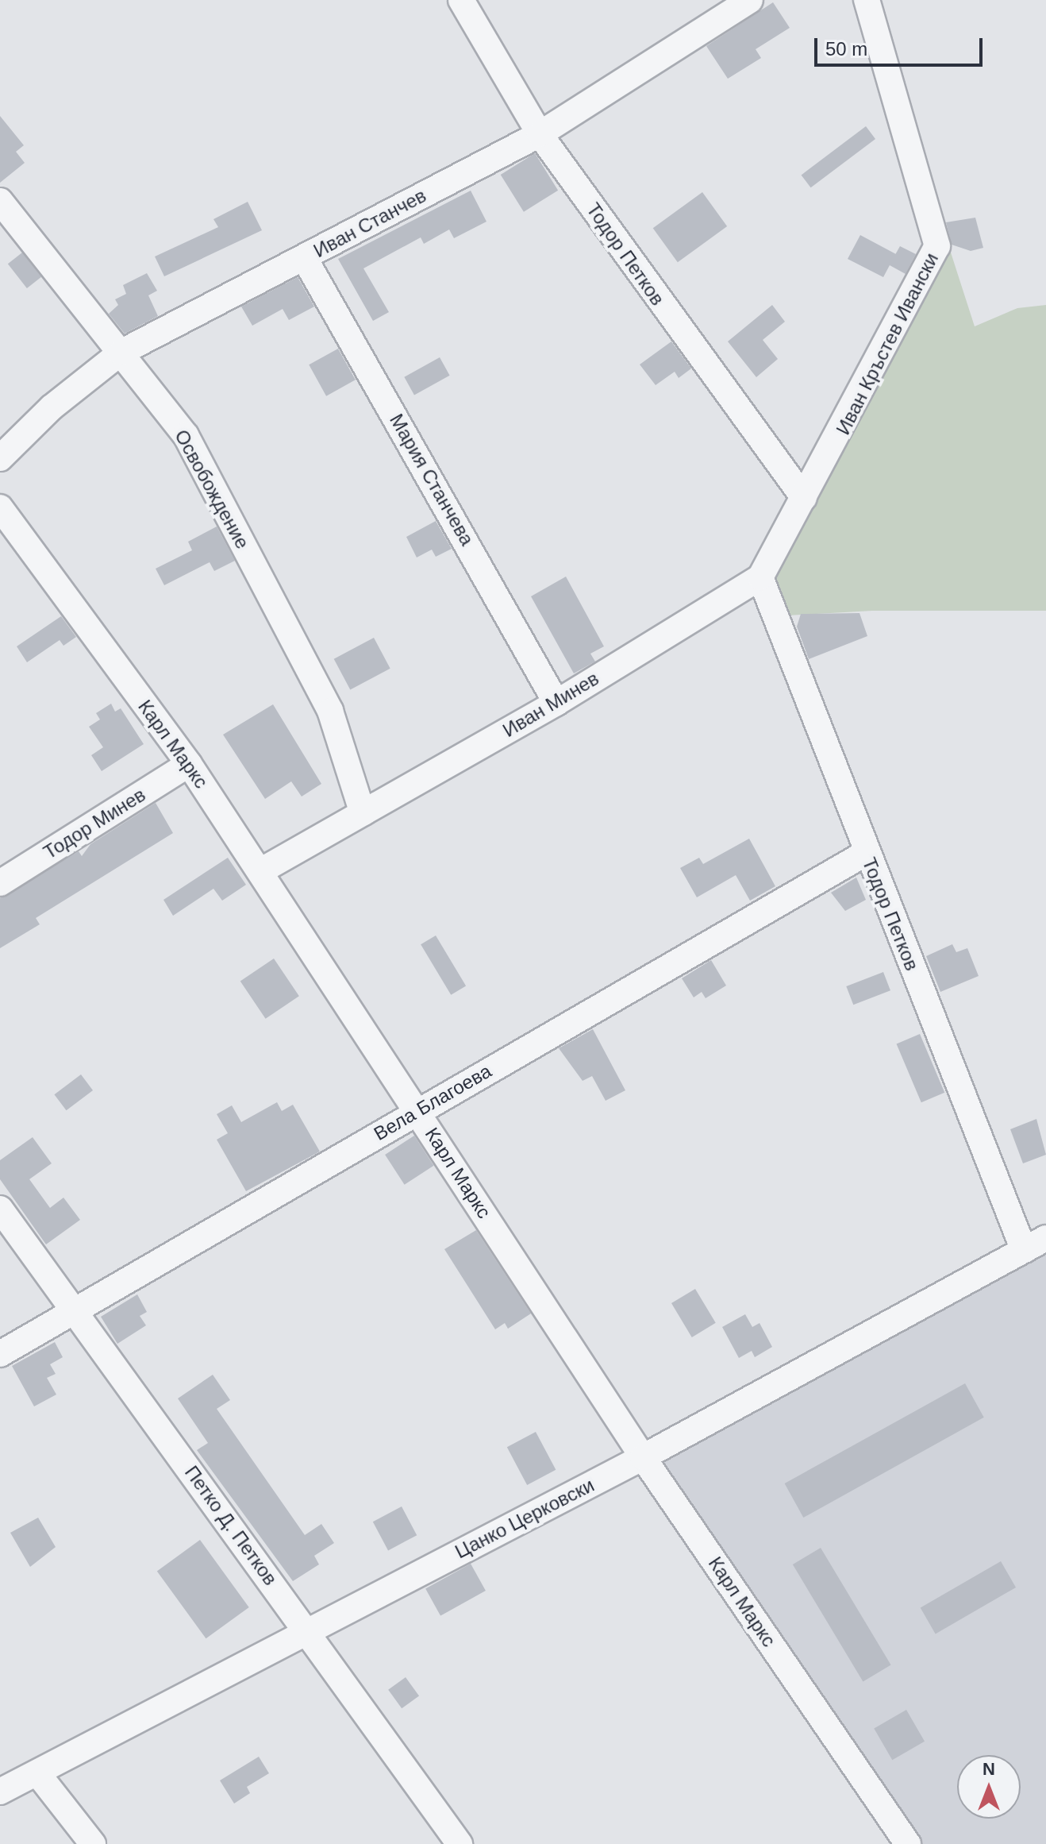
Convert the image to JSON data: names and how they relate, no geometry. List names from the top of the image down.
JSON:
{
  "streets": {
    "street": [
      "Иван Станчев",
      "Тодор Петков",
      "Иван Кръстев Ивански",
      "Мария Станчева",
      "Освобождение",
      "Иван Минев",
      "Карл Маркс",
      "Тодор Минев",
      "Вела Благоева",
      "Цанко Церковски",
      "Петко Д. Петков"
    ]
  },
  "crossings": [
    ["Иван Станчев", "Тодор Петков"],
    ["Иван Станчев", "Мария Станчева"],
    ["Иван Станчев", "Освобождение"],
    ["Тодор Петков", "Иван Кръстев Ивански"],
    ["Тодор Петков", "Иван Минев"],
    ["Тодор Петков", "Вела Благоева"],
    ["Тодор Петков", "Цанко Церковски"],
    ["Иван Кръстев Ивански", "Иван Минев"],
    ["Мария Станчева", "Иван Минев"],
    ["Освобождение", "Иван Минев"],
    ["Иван Минев", "Карл Маркс"],
    ["Карл Маркс", "Тодор Минев"],
    ["Карл Маркс", "Вела Благоева"],
    ["Карл Маркс", "Цанко Церковски"],
    ["Вела Благоева", "Петко Д. Петков"],
    ["Цанко Церковски", "Петко Д. Петков"]
  ],
  "scale_bar": "50 m",
  "north": "top"
}
